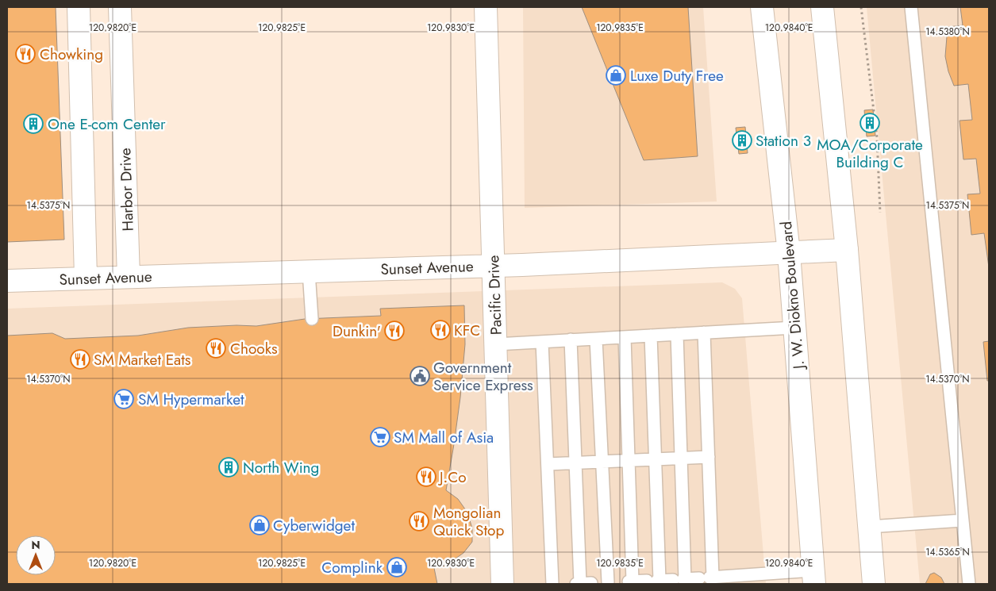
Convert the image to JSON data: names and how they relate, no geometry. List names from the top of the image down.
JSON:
{
  "streets": {
    "street": [
      "Harbor Drive",
      "Sunset Avenue",
      "Pacific Drive",
      "J. W. Diokno Boulevard"
    ]
  },
  "crossings": [
    ["Harbor Drive", "Sunset Avenue"],
    ["Sunset Avenue", "Pacific Drive"],
    ["Sunset Avenue", "J. W. Diokno Boulevard"]
  ],
  "places": {
    "restaurant": [
      "Chowking",
      "KFC",
      "Dunkin'",
      "Chooks",
      "SM Market Eats",
      "J.Co",
      "Mongolian Quick Stop"
    ],
    "shop": ["Luxe Duty Free", "Cyberwidget", "Complink"],
    "building": [
      "MOA/Corporate Building C",
      "One E-com Center",
      "Station 3",
      "North Wing"
    ],
    "public building": ["Government Service Express"],
    "supermarket": ["SM Hypermarket", "SM Mall of Asia"]
  },
  "north": "top",
  "coordinates": [
    "120.9820°E",
    "120.9825°E",
    "120.9830°E",
    "120.9835°E",
    "120.9840°E",
    "14.5380°N",
    "14.5375°N",
    "14.5370°N",
    "14.5365°N"
  ]
}
